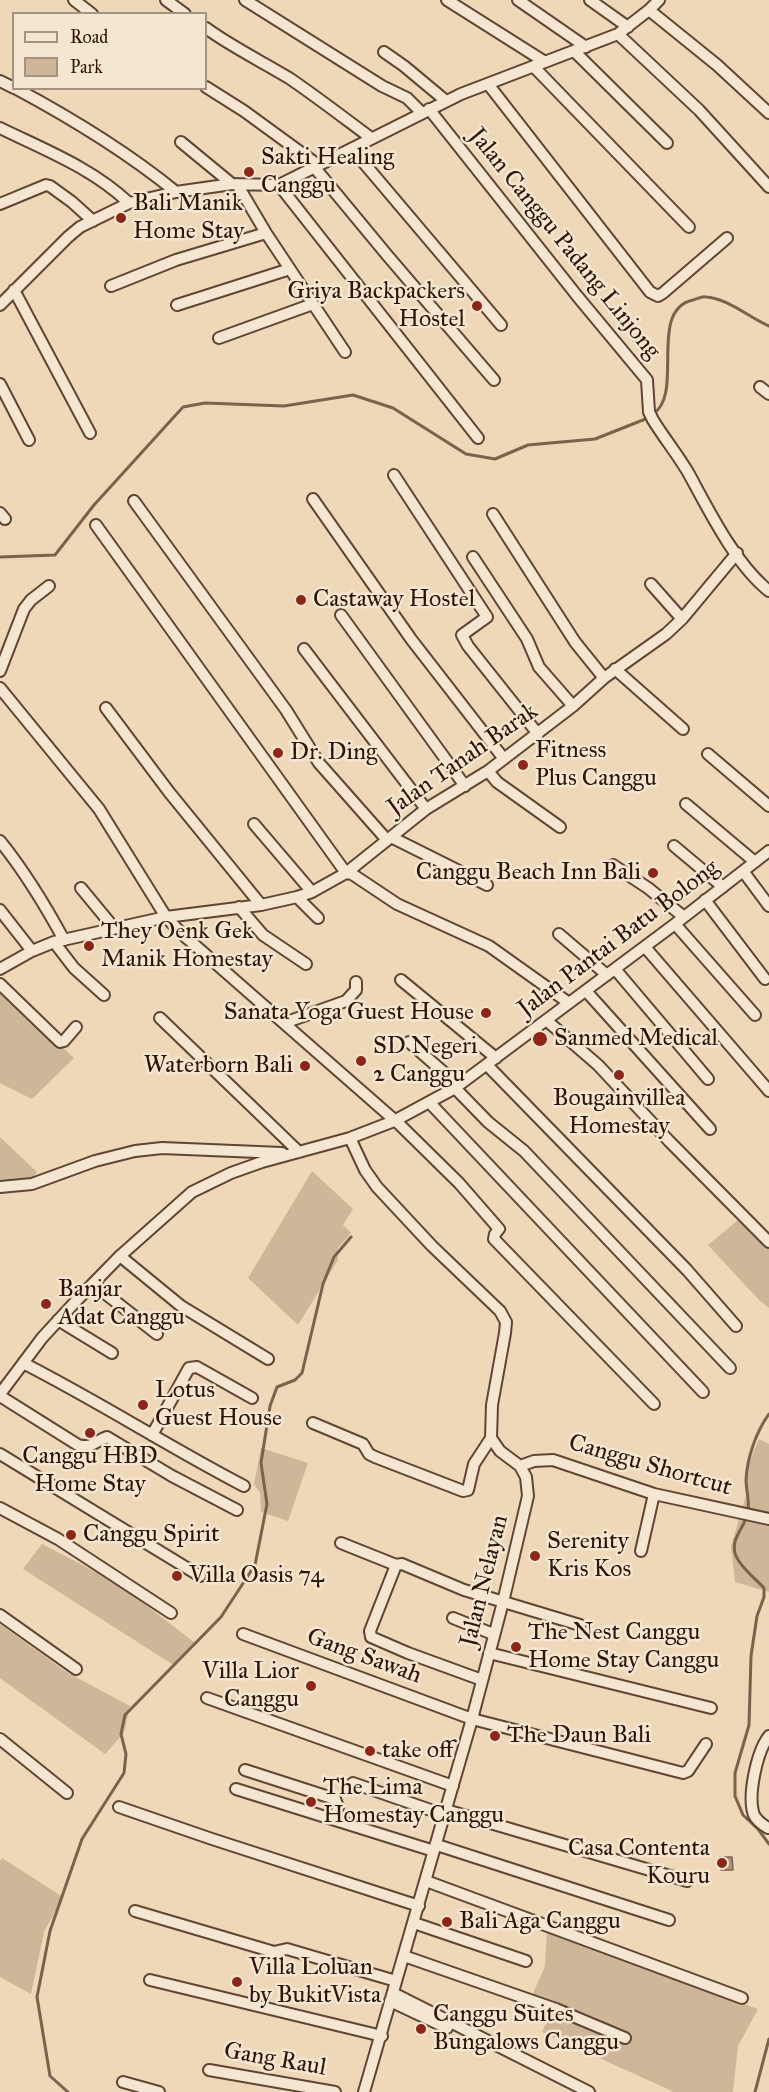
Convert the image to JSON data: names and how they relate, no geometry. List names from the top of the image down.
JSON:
{
  "streets": {
    "street": [
      "Jalan Canggu Padang Linjong",
      "Jalan Tanah Barak",
      "Jalan Pantai Batu Bolong",
      "Canggu Shortcut",
      "Jalan Nelayan",
      "Gang Sawah",
      "Gang Raul"
    ]
  },
  "crossings": [
    ["Jalan Canggu Padang Linjong", "Jalan Tanah Barak"],
    ["Canggu Shortcut", "Jalan Nelayan"],
    ["Jalan Nelayan", "Gang Sawah"]
  ],
  "places": [
    "Sakti Healing Canggu",
    "Bali Manik Home Stay",
    "Griya Backpackers Hostel",
    "Castaway Hostel",
    "Dr. Ding",
    "Fitness Plus Canggu",
    "Canggu Beach Inn Bali",
    "They Oenk Gek Manik Homestay",
    "Sanata Yoga Guest House",
    "Sanmed Medical",
    "SD Negeri 2 Canggu",
    "Waterborn Bali",
    "Bougainvillea Homestay",
    "Banjar Adat Canggu",
    "Lotus Guest House",
    "Canggu HBD Home Stay",
    "Canggu Spirit",
    "Serenity Kris Kos",
    "Villa Oasis 74",
    "The Nest Canggu Home Stay Canggu",
    "Villa Lior Canggu",
    "The Daun Bali",
    "take off",
    "The Lima Homestay Canggu",
    "Casa Contenta Kouru",
    "Bali Aga Canggu",
    "Villa Loluan by BukitVista",
    "Canggu Suites Bungalows Canggu"
  ],
  "legend": ["Road", "Park"]
}
